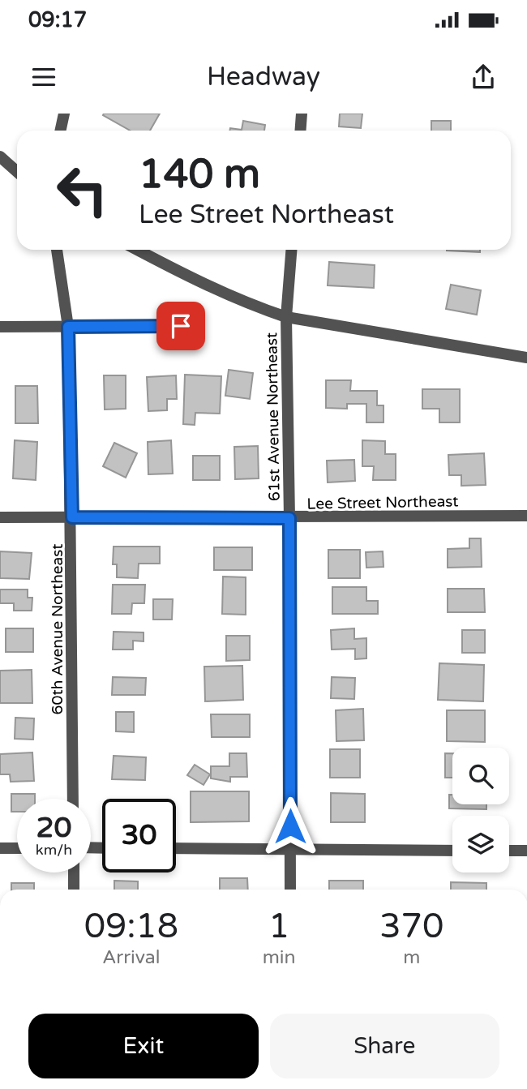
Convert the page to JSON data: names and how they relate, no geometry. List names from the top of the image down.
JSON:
{
  "streets": {
    "street": ["61st Avenue Northeast", "Lee Street Northeast", "60th Avenue Northeast"]
  },
  "crossings": [
    ["61st Avenue Northeast", "Lee Street Northeast"],
    ["Lee Street Northeast", "60th Avenue Northeast"]
  ],
  "page": {
    "status": "09:17",
    "header": "Headway",
    "turn": ["140 m", "Lee Street Northeast"],
    "speed": "20 km/h",
    "limit": "30",
    "eta": [
      "09:18",
      "Arrival",
      "1",
      "min",
      "370",
      "m"
    ],
    "buttons": ["Exit", "Share"]
  }
}
